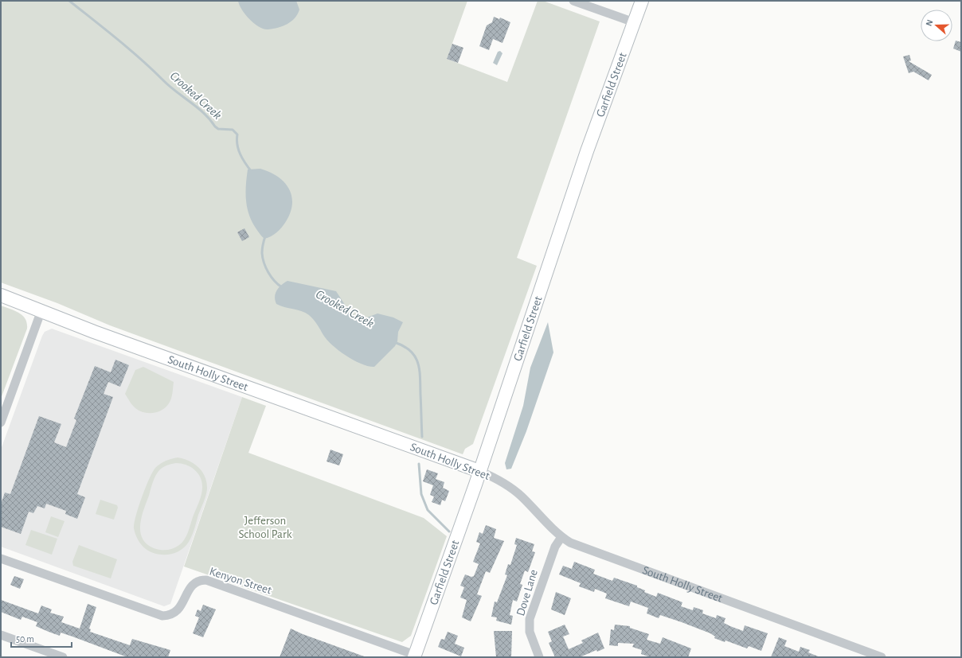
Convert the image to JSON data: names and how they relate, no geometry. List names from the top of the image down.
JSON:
{
  "streets": {
    "main road": ["Garfield Street", "South Holly Street"],
    "street": ["Kenyon Street", "Dove Lane"]
  },
  "crossings": [
    ["Garfield Street", "South Holly Street"],
    ["Garfield Street", "Kenyon Street"],
    ["South Holly Street", "Dove Lane"]
  ],
  "water": ["Crooked Creek"],
  "parks": ["Jefferson School Park"],
  "scale_bar": "50 m",
  "north": "left"
}
